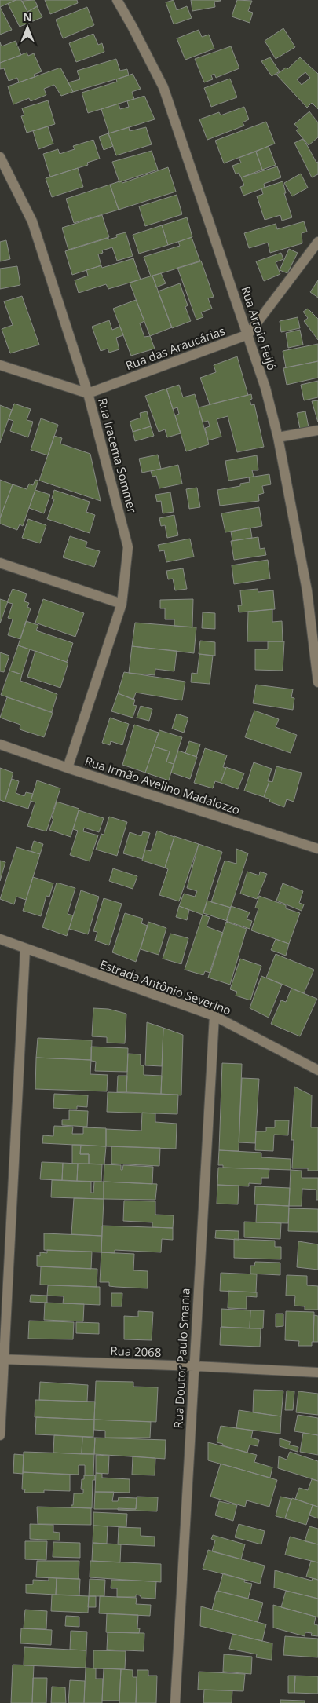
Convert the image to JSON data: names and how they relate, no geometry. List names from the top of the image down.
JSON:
{
  "streets": {
    "street": [
      "Rua Arroio Feijó",
      "Rua das Araucárias",
      "Rua Iracema Sommer",
      "Rua Irmão Avelino Madalozzo",
      "Estrada Antônio Severino",
      "Rua 2068",
      "Rua Doutor Paulo Smania"
    ]
  },
  "crossings": [
    ["Rua Arroio Feijó", "Rua das Araucárias"],
    ["Rua das Araucárias", "Rua Iracema Sommer"],
    ["Rua Iracema Sommer", "Rua Irmão Avelino Madalozzo"],
    ["Estrada Antônio Severino", "Rua Doutor Paulo Smania"],
    ["Rua 2068", "Rua Doutor Paulo Smania"]
  ],
  "north": "top"
}
